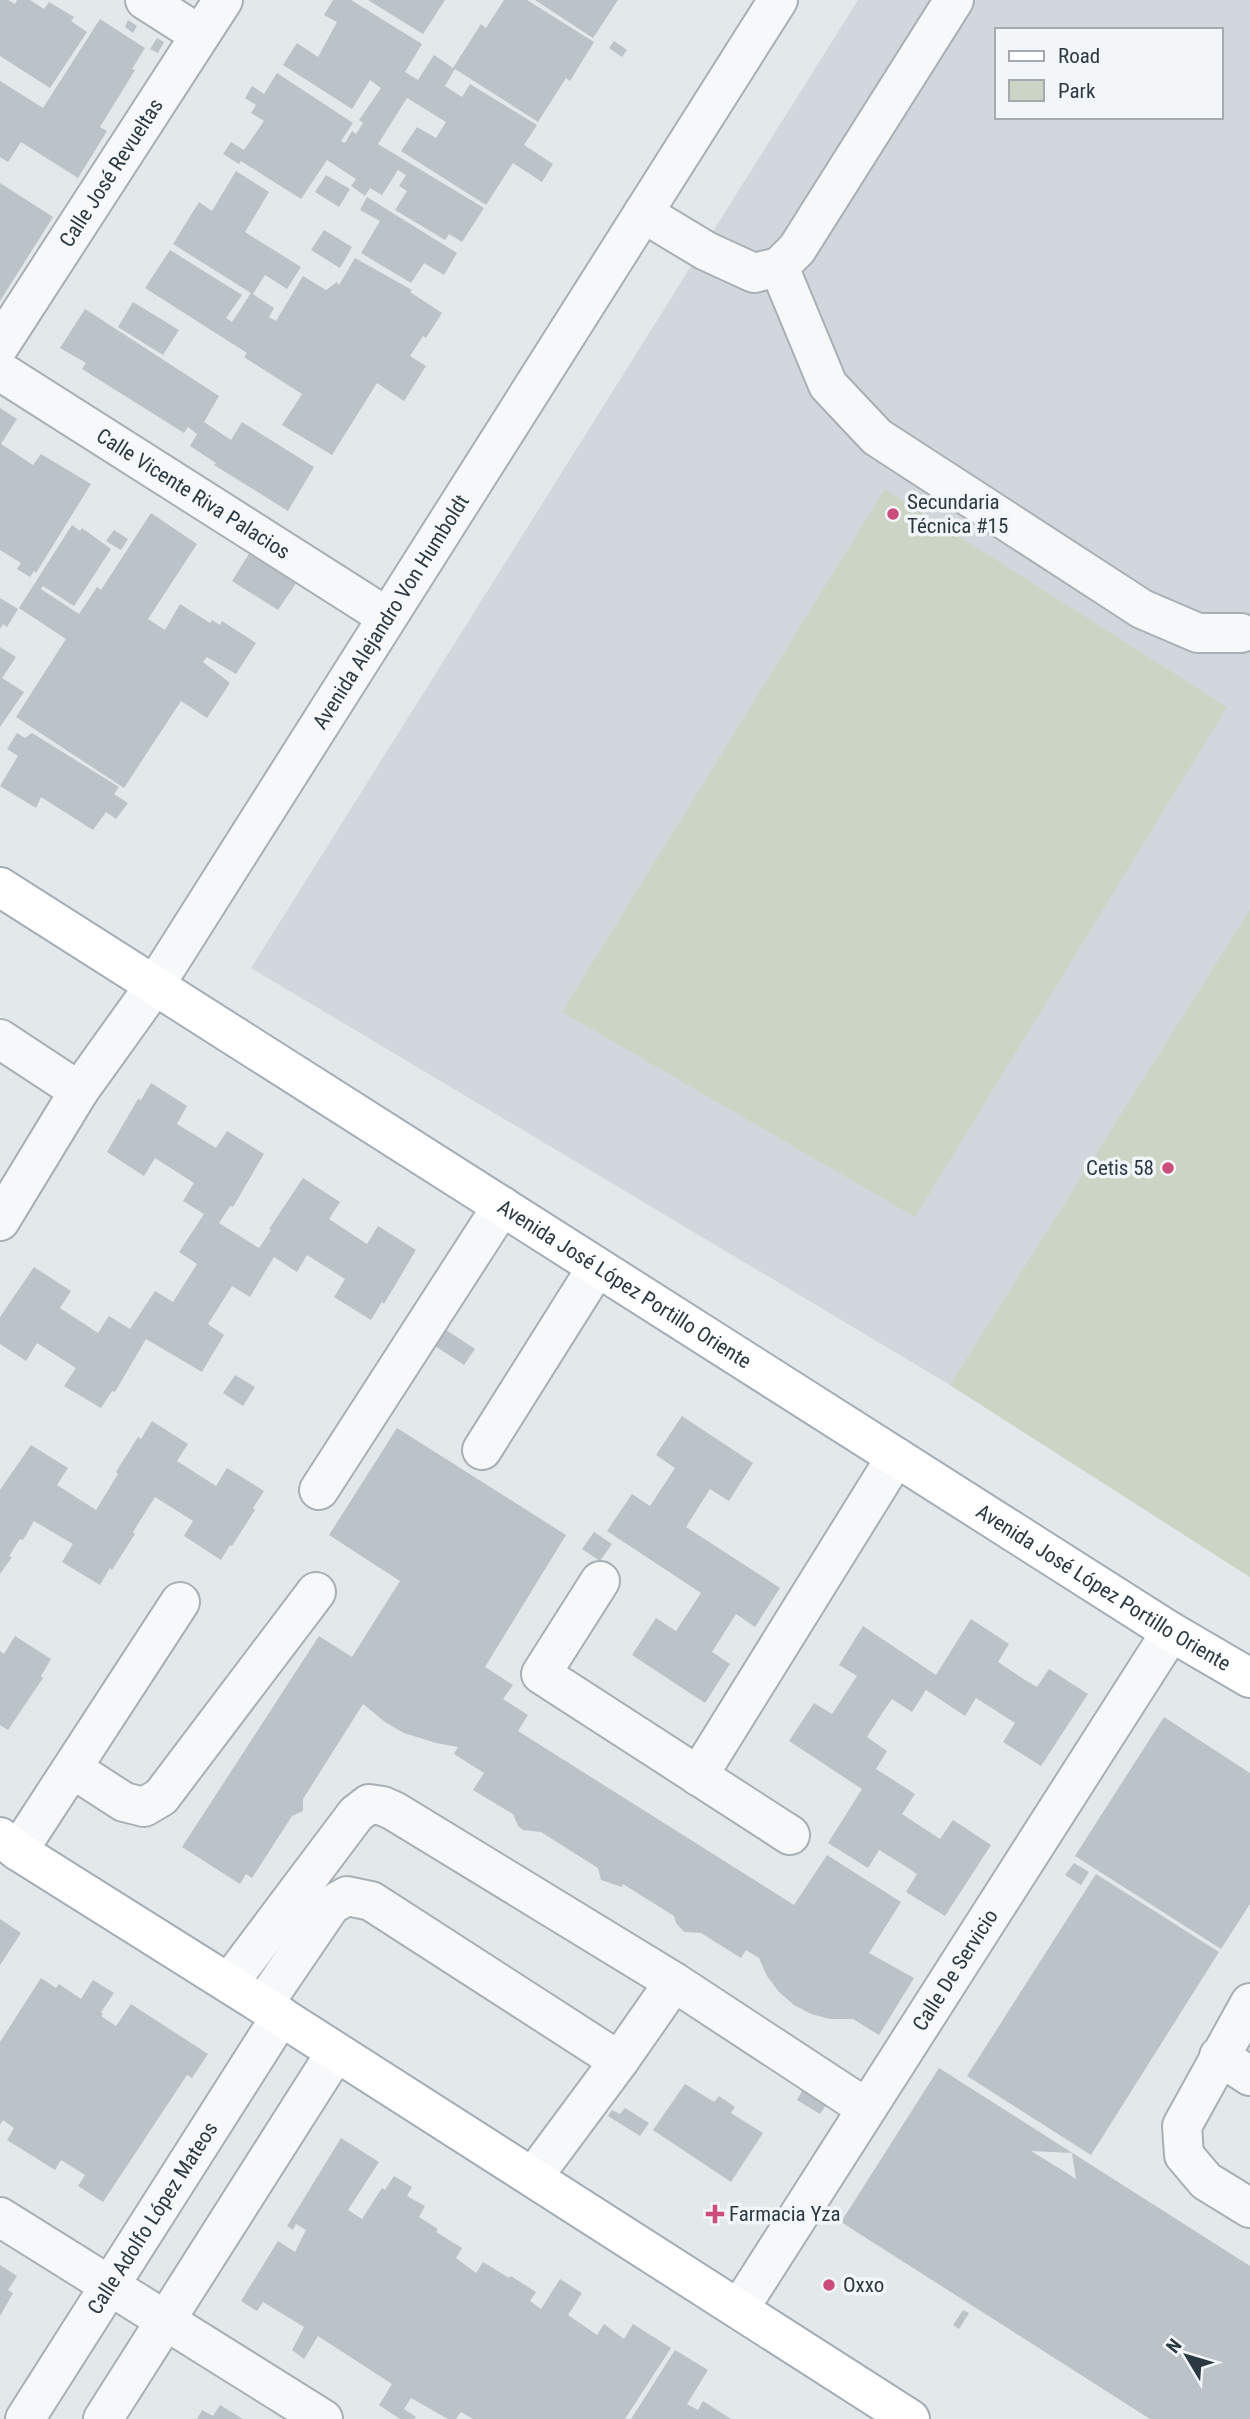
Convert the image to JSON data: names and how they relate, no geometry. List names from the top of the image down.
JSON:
{
  "streets": {
    "main road": ["Avenida José López Portillo Oriente"],
    "street": [
      "Calle José Revueltas",
      "Calle Vicente Riva Palacios",
      "Avenida Alejandro Von Humboldt",
      "Calle De Servicio",
      "Calle Adolfo López Mateos"
    ]
  },
  "crossings": [
    ["Calle Vicente Riva Palacios", "Avenida Alejandro Von Humboldt"],
    ["Avenida Alejandro Von Humboldt", "Avenida José López Portillo Oriente"],
    ["Avenida José López Portillo Oriente", "Calle De Servicio"]
  ],
  "places": {
    "other": ["Secundaria Técnica #15", "Cetis 58", "Oxxo"],
    "health": ["Farmacia Yza"]
  },
  "legend": ["Road", "Park"],
  "north": "top left"
}
